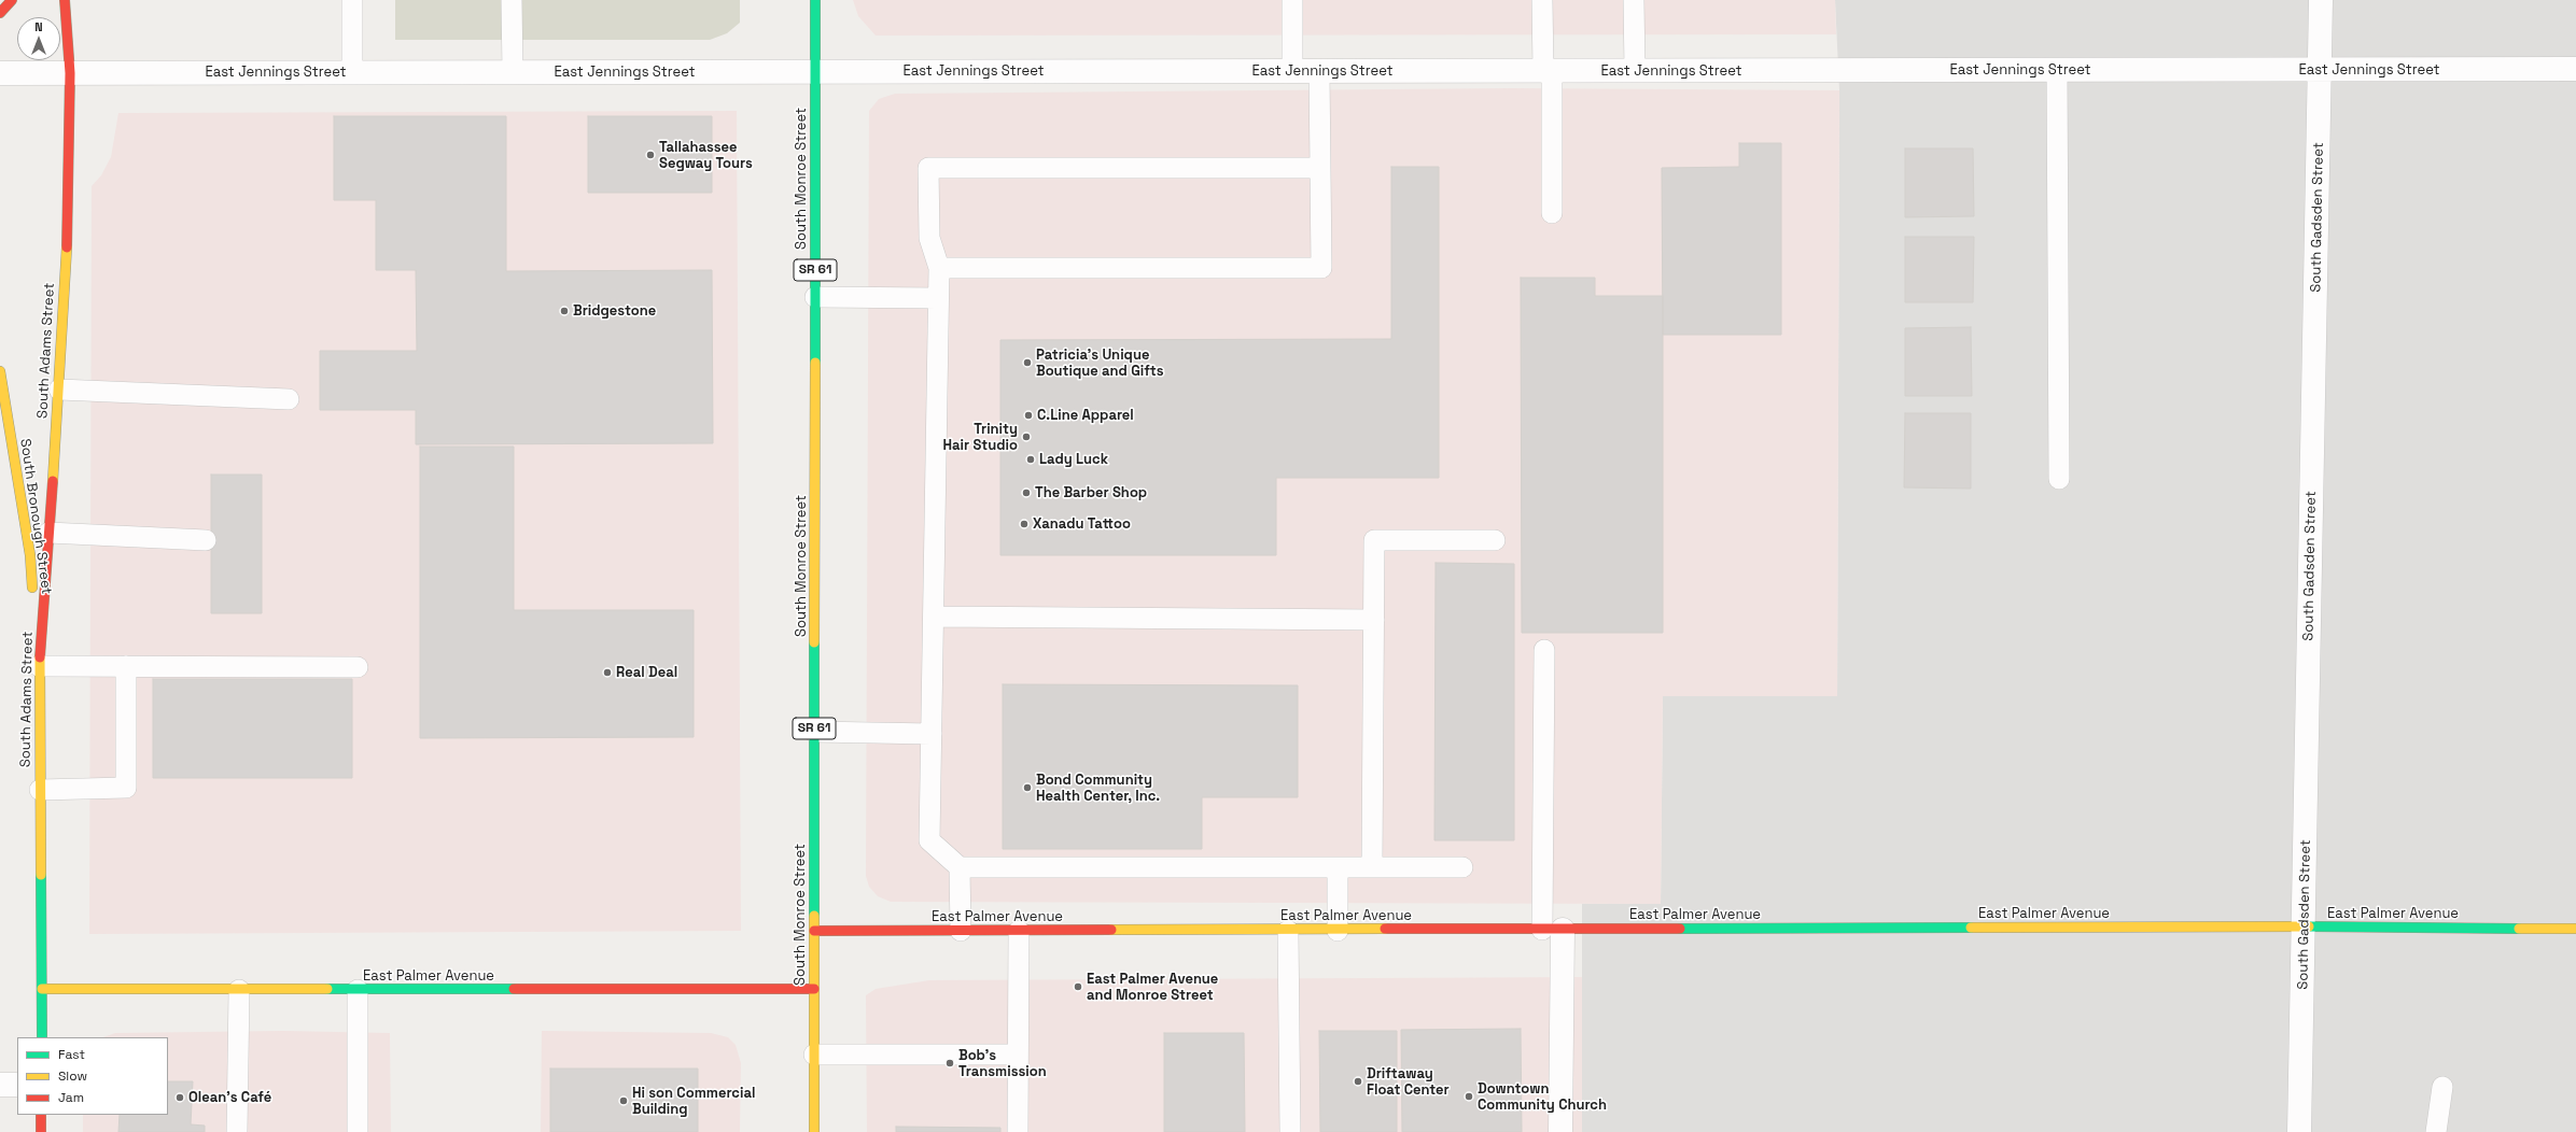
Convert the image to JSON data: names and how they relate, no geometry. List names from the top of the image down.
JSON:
{
  "streets": {
    "street": [
      "East Jennings Street",
      "South Monroe Street",
      "South Gadsden Street",
      "SR 61",
      "South Adams Street",
      "South Bronough Street",
      "East Palmer Avenue"
    ]
  },
  "crossings": [
    ["East Jennings Street", "South Monroe Street"],
    ["East Jennings Street", "South Gadsden Street"],
    ["East Jennings Street", "South Adams Street"],
    ["South Monroe Street", "East Palmer Avenue"],
    ["South Gadsden Street", "East Palmer Avenue"],
    ["South Adams Street", "South Bronough Street"],
    ["South Adams Street", "East Palmer Avenue"]
  ],
  "places": [
    "Tallahassee Segway Tours",
    "Bridgestone",
    "Patricia's Unique Boutique and Gifts",
    "C.Line Apparel",
    "Trinity Hair Studio",
    "Lady Luck",
    "The Barber Shop",
    "Xanadu Tattoo",
    "Real Deal",
    "Bond Community Health Center, Inc.",
    "East Palmer Avenue and Monroe Street",
    "Bob's Transmission",
    "Driftaway Float Center",
    "Downtown Community Church",
    "Olean's Café",
    "Hi son Commercial Building"
  ],
  "legend": ["Fast", "Slow", "Jam"],
  "north": "top"
}
